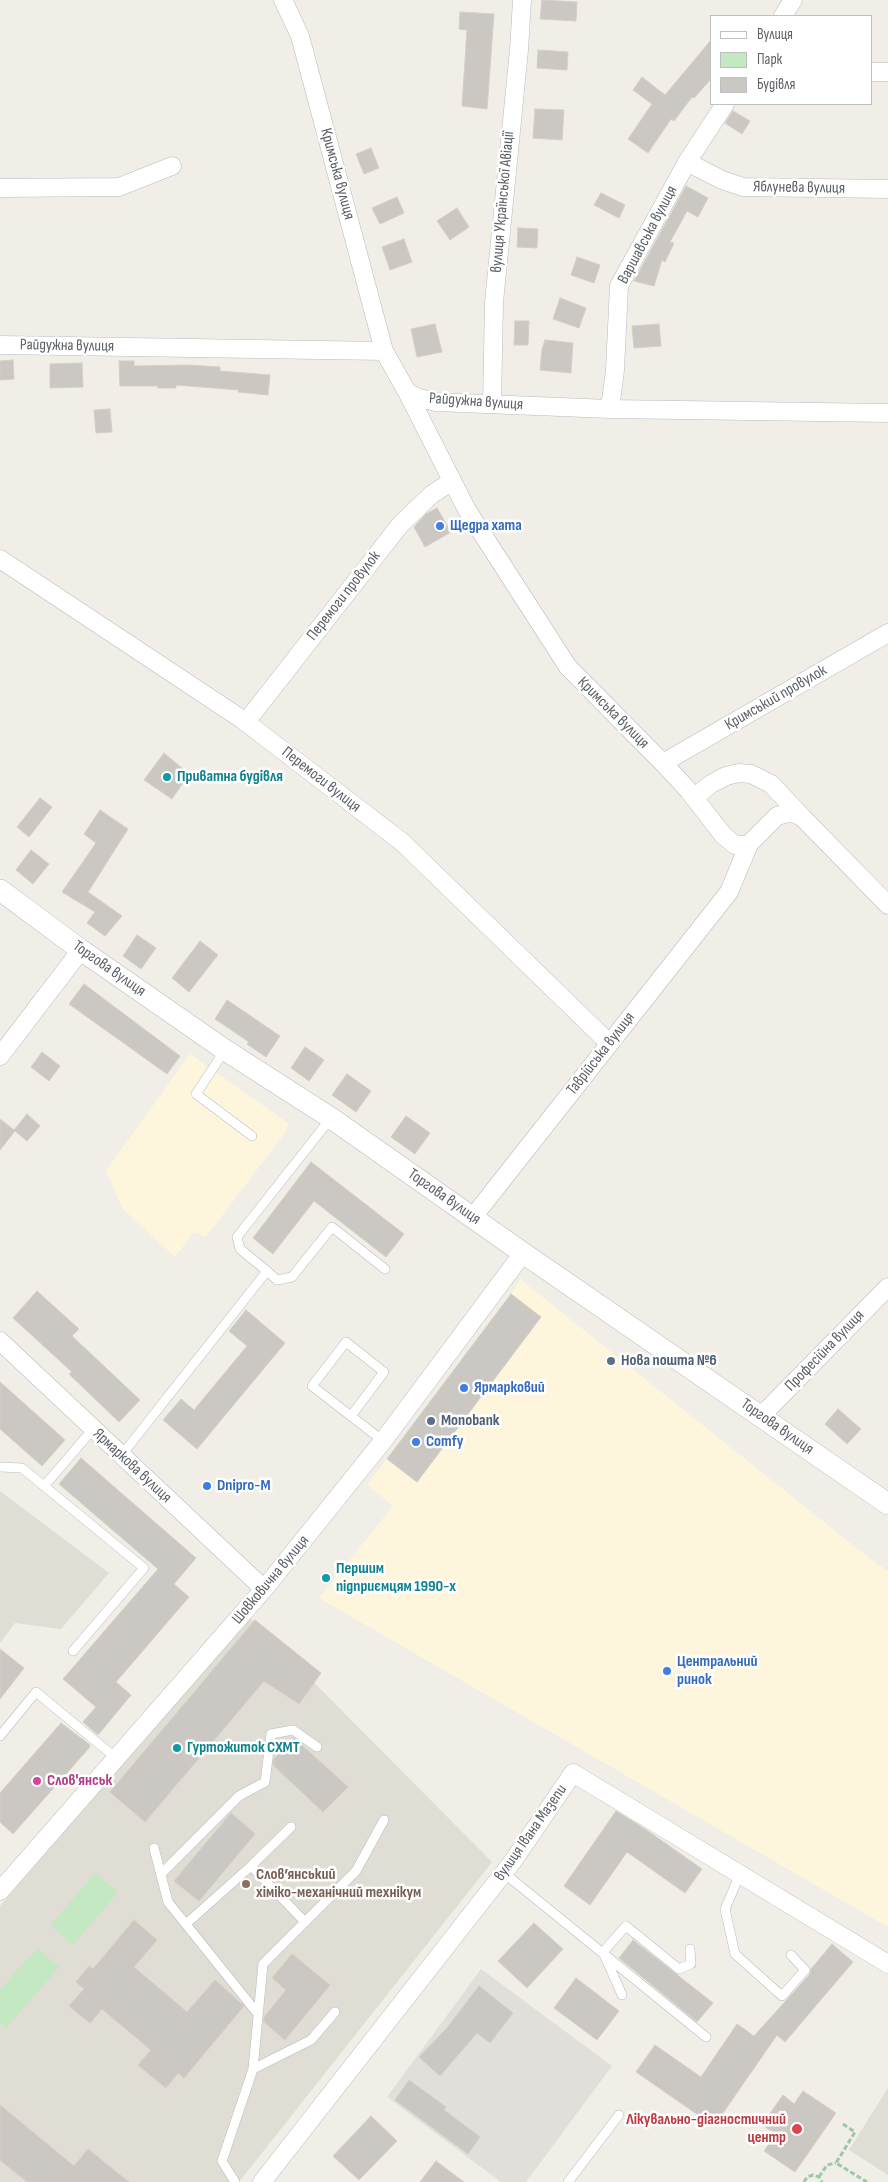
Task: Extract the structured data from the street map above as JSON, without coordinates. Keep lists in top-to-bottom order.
{
  "streets": {
    "street": [
      "Кримська вулиця",
      "Яблунева вулиця",
      "вулиця Української Авіації",
      "Варшавська вулиця",
      "Райдужна вулиця",
      "Перемоги провулок",
      "Кримський провулок",
      "Перемоги вулиця",
      "Торгова вулиця",
      "Таврійська вулиця",
      "Професійна вулиця",
      "Ярмаркова вулиця",
      "Шовковична вулиця",
      "вулиця Івана Мазепи"
    ]
  },
  "crossings": [
    ["Кримська вулиця", "Райдужна вулиця"],
    ["Кримська вулиця", "Перемоги провулок"],
    ["Кримська вулиця", "Кримський провулок"],
    ["Кримська вулиця", "Таврійська вулиця"],
    ["Яблунева вулиця", "Варшавська вулиця"],
    ["вулиця Української Авіації", "Райдужна вулиця"],
    ["Варшавська вулиця", "Райдужна вулиця"],
    ["Перемоги провулок", "Перемоги вулиця"],
    ["Перемоги вулиця", "Таврійська вулиця"],
    ["Торгова вулиця", "Таврійська вулиця"],
    ["Торгова вулиця", "Професійна вулиця"],
    ["Торгова вулиця", "Шовковична вулиця"],
    ["Ярмаркова вулиця", "Шовковична вулиця"]
  ],
  "places": [
    "Щедра хата",
    "Приватна будівля",
    "Нова пошта №6",
    "Ярмарковий",
    "Monobank",
    "Comfy",
    "Dnipro-M",
    "Першим підприємцям 1990-х",
    "Центральний ринок",
    "Гуртожиток СХМТ",
    "Слов'янськ",
    "Слов’янський хіміко-механічний технікум",
    "Лікувально-діагностичний центр"
  ],
  "legend": ["Вулиця", "Парк", "Будівля"]
}
